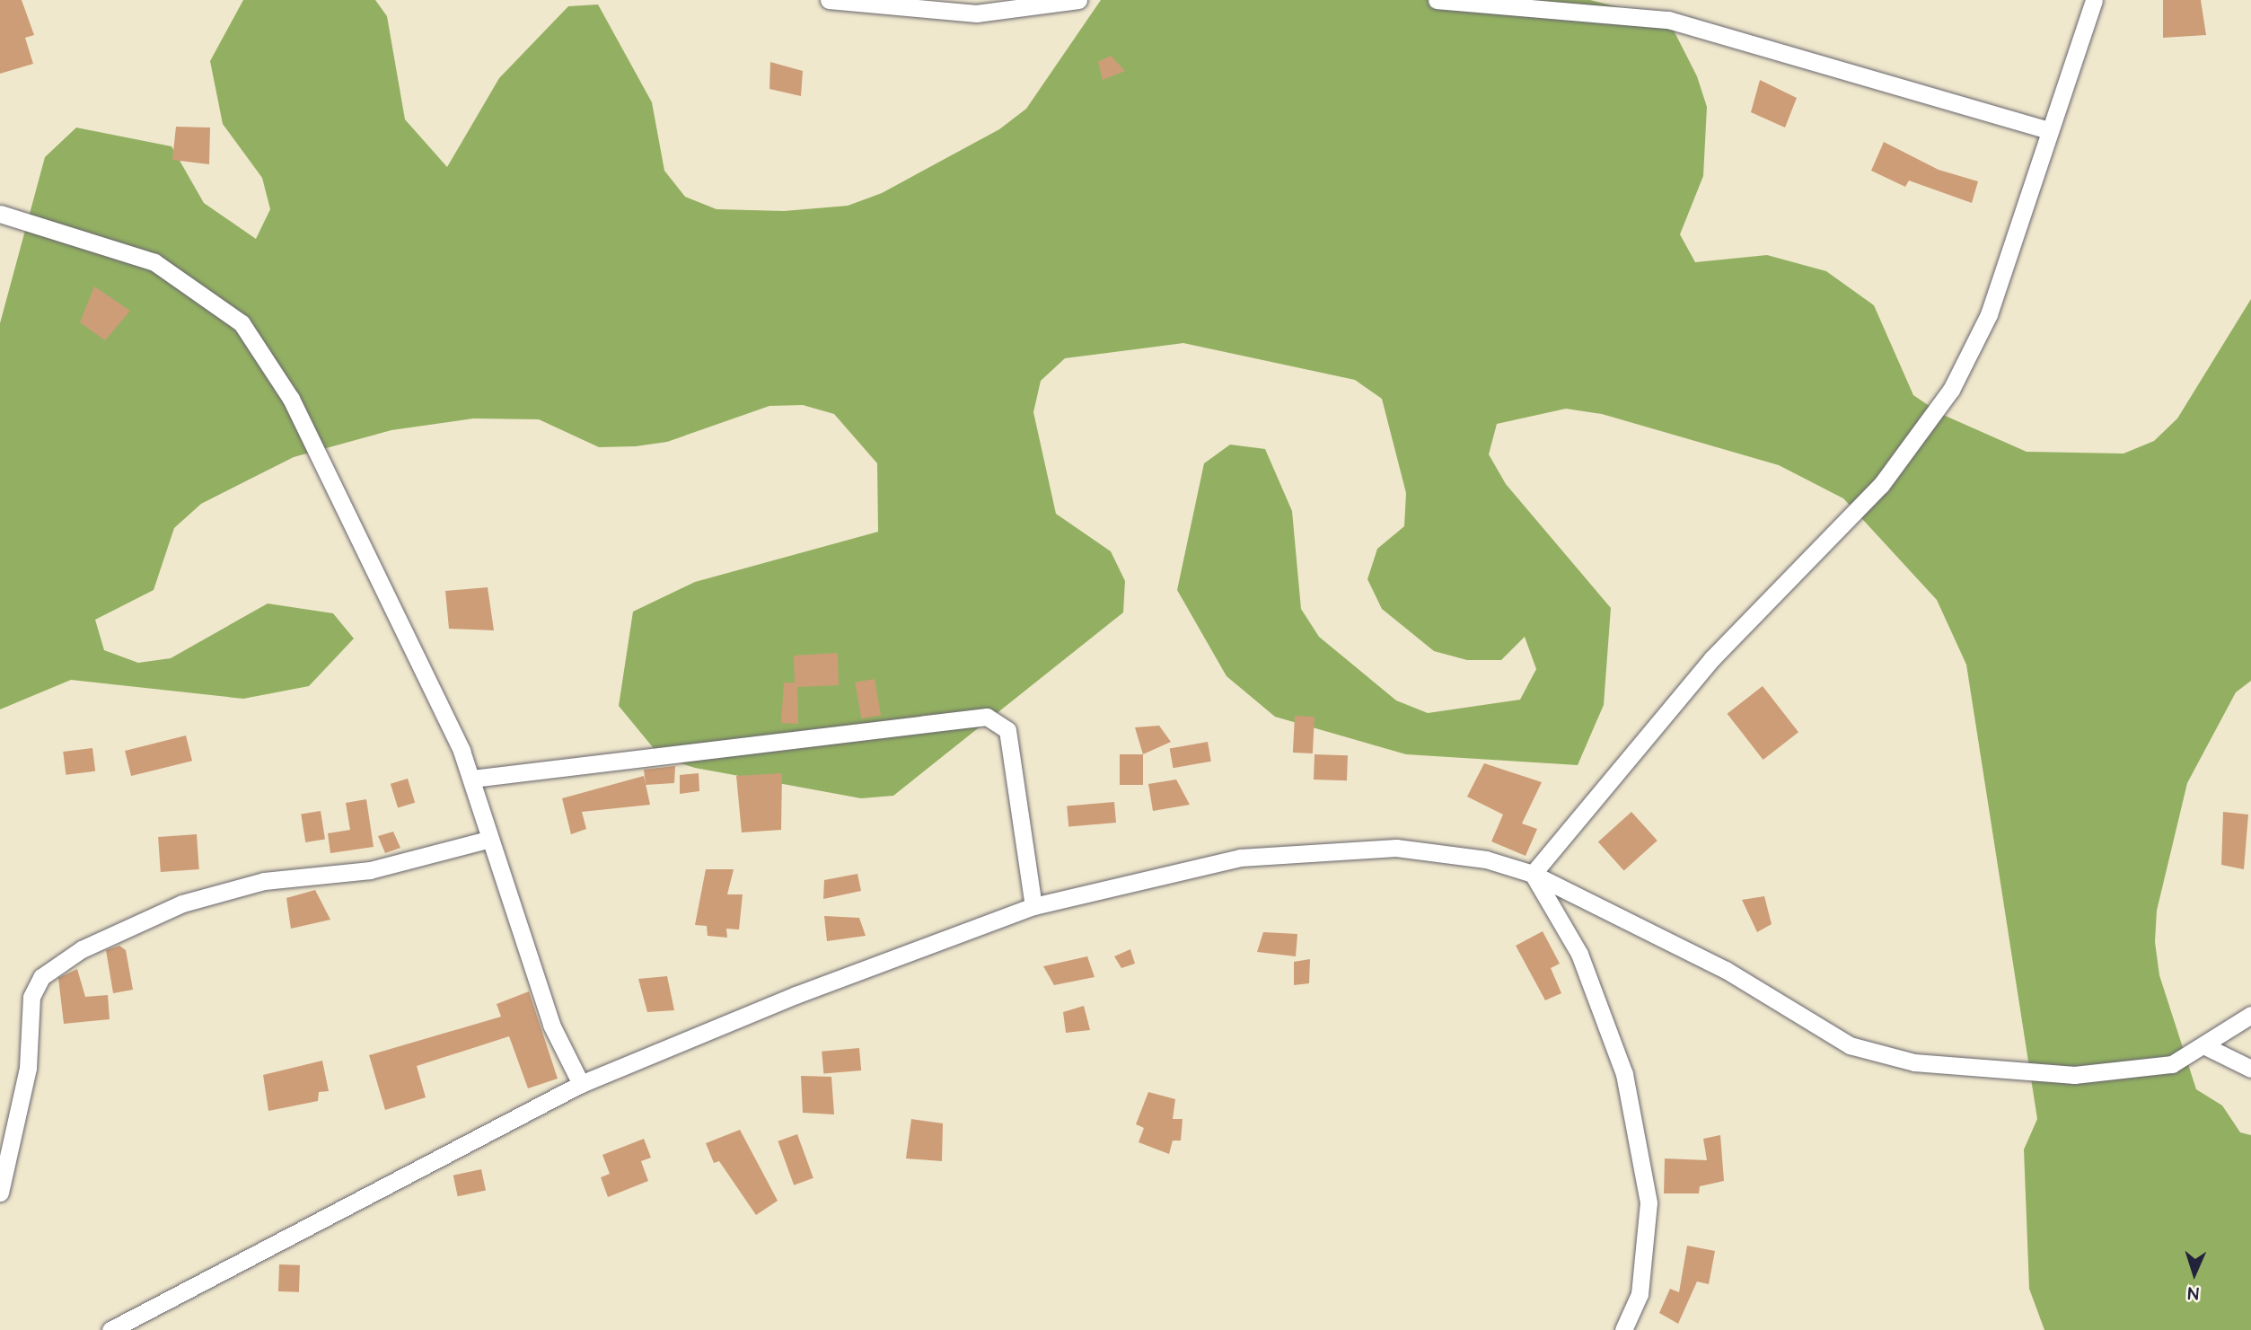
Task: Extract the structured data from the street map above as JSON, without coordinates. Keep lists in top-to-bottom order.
{
  "north": "bottom"
}
